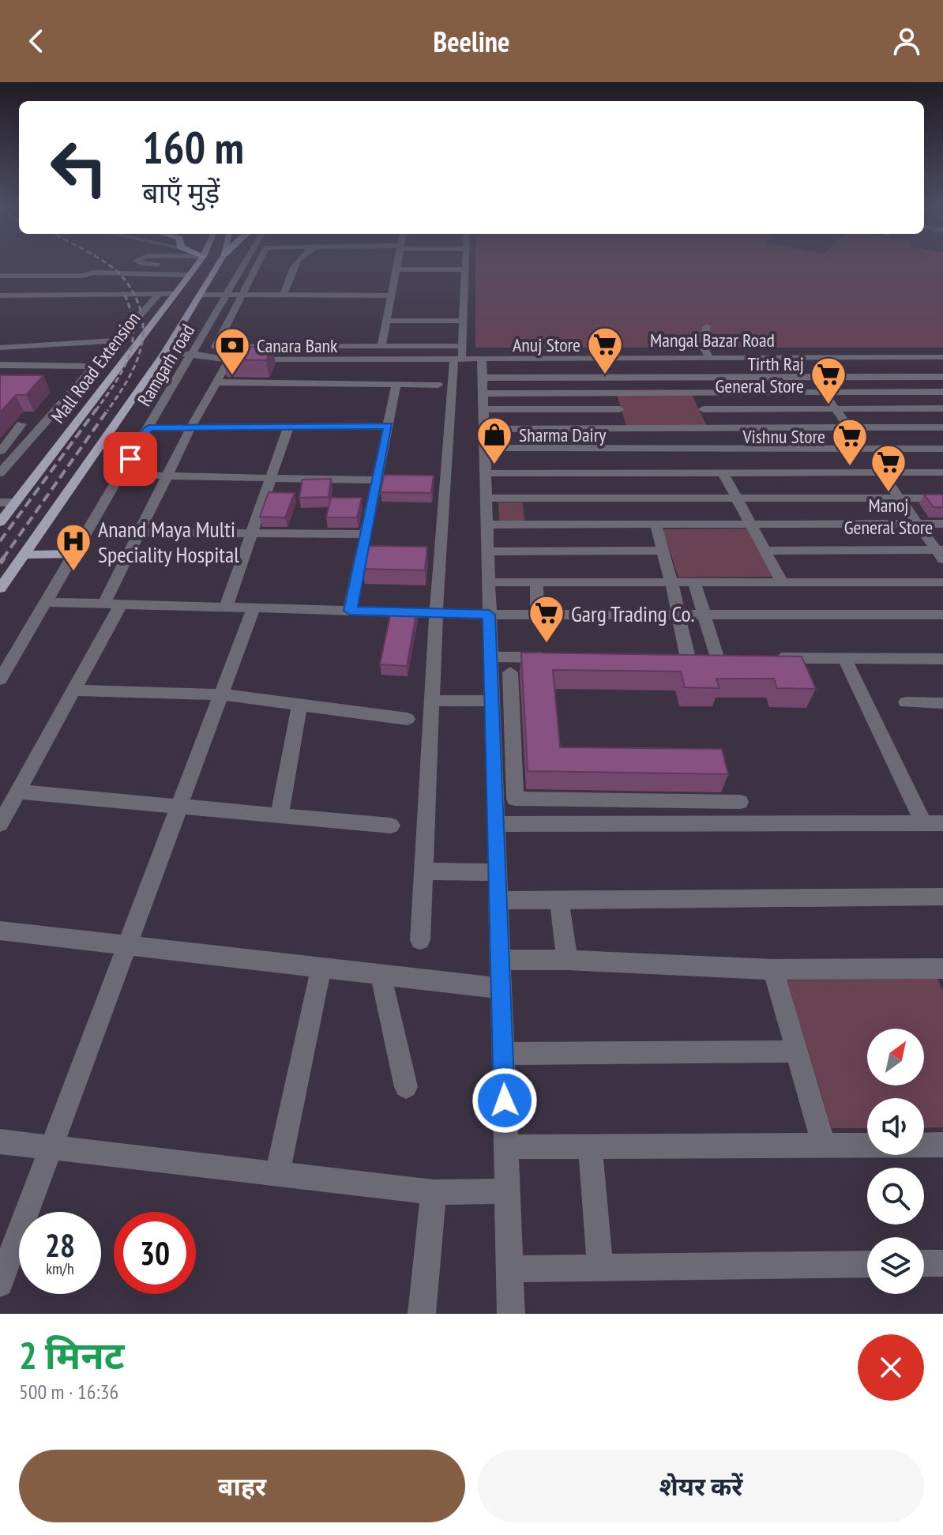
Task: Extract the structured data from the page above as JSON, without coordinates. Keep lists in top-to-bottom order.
{
  "streets": {
    "main road": ["Mall Road Extension"],
    "street": ["Mangal Bazar Road", "Ramgarh road"]
  },
  "places": {
    "supermarket": [
      "Anuj Store",
      "Tirth Raj General Store",
      "Vishnu Store",
      "Manoj General Store",
      "Garg Trading Co."
    ],
    "bank": ["Canara Bank"],
    "shop": ["Sharma Dairy"],
    "hospital": ["Anand Maya Multi Speciality Hospital"]
  },
  "north": "top right",
  "page": {
    "header": "Beeline",
    "turn": ["160 m", "बाएँ मुड़ें"],
    "speed": "28 km/h",
    "limit": "30",
    "heading": ["2 मिनट", "500 m · 16:36"],
    "buttons": ["बाहर", "शेयर करें"]
  }
}
